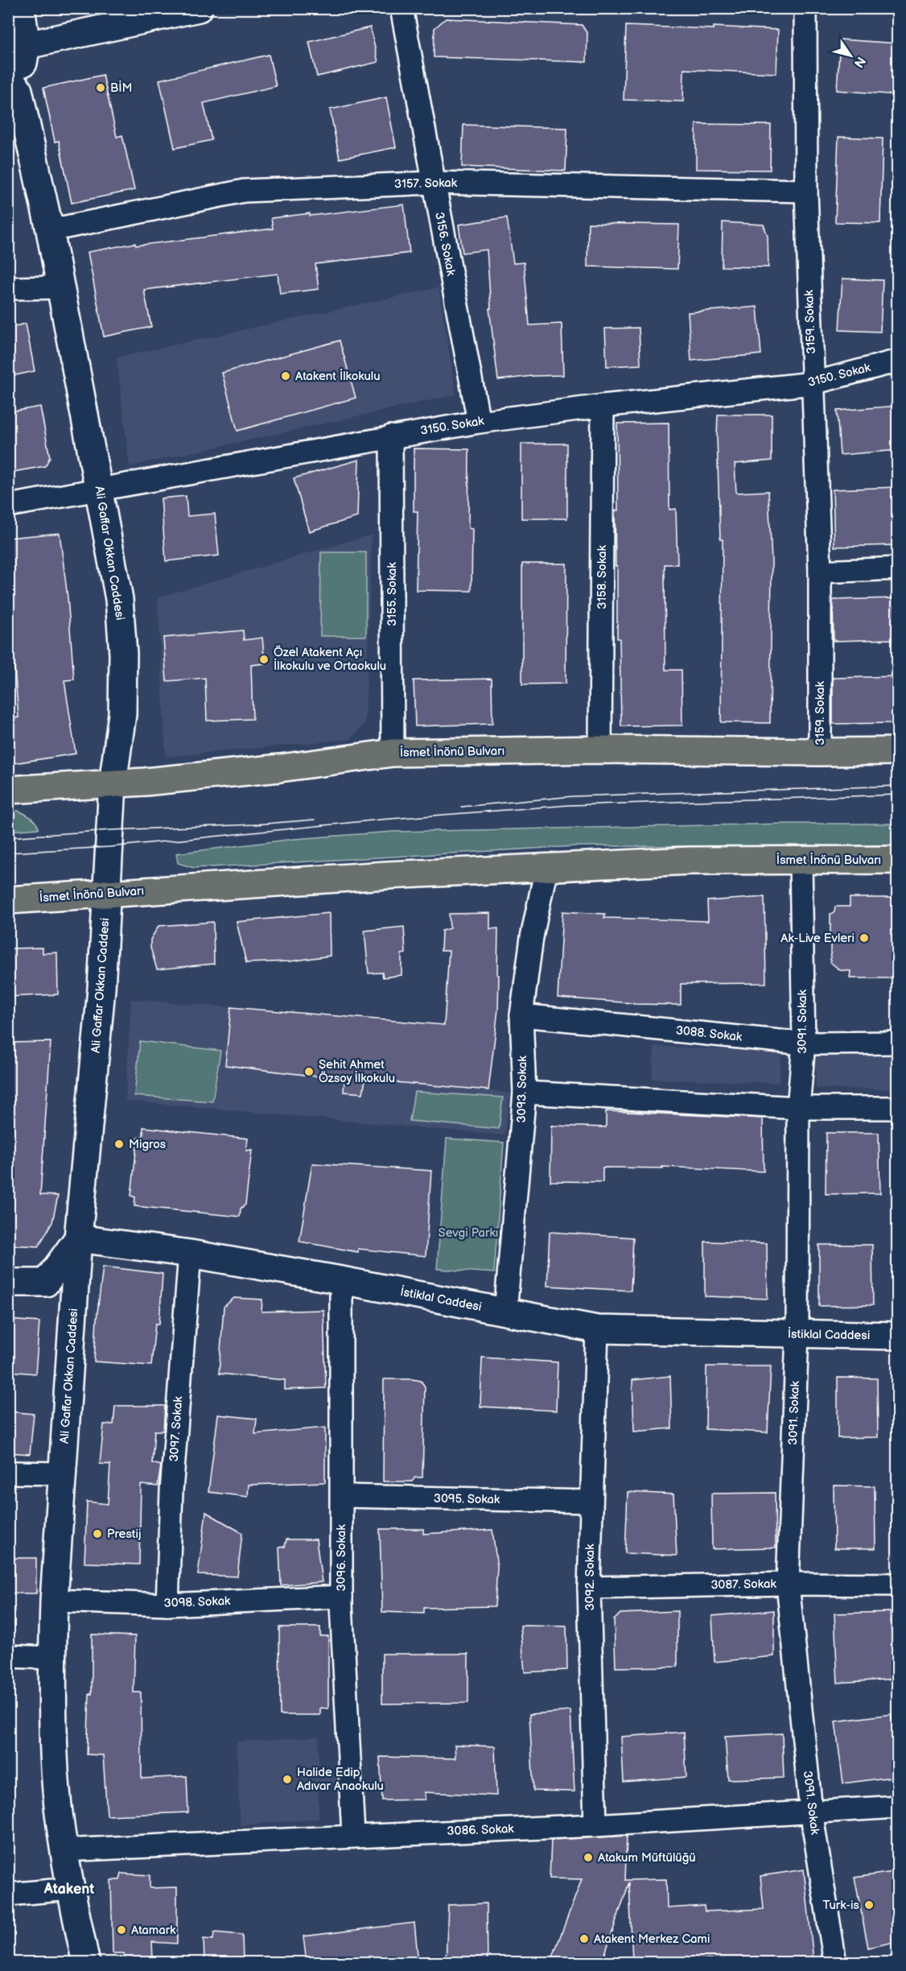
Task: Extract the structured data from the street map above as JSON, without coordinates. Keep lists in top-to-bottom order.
{
  "streets": {
    "main road": ["İsmet İnönü Bulvarı"],
    "street": [
      "3157. Sokak",
      "3156. Sokak",
      "3159. Sokak",
      "3150. Sokak",
      "Ali Gaffar Okkan Caddesi",
      "3158. Sokak",
      "3155. Sokak",
      "3091. Sokak",
      "3088. Sokak",
      "3093. Sokak",
      "İstiklal Caddesi",
      "3097. Sokak",
      "3095. Sokak",
      "3096. Sokak",
      "3092. Sokak",
      "3087. Sokak",
      "3098. Sokak",
      "3086. Sokak"
    ]
  },
  "crossings": [
    ["3157. Sokak", "3156. Sokak"],
    ["3157. Sokak", "3159. Sokak"],
    ["3157. Sokak", "Ali Gaffar Okkan Caddesi"],
    ["3156. Sokak", "3150. Sokak"],
    ["3159. Sokak", "3150. Sokak"],
    ["3159. Sokak", "İsmet İnönü Bulvarı"],
    ["3150. Sokak", "Ali Gaffar Okkan Caddesi"],
    ["3150. Sokak", "3158. Sokak"],
    ["3150. Sokak", "3155. Sokak"],
    ["Ali Gaffar Okkan Caddesi", "İsmet İnönü Bulvarı"],
    ["Ali Gaffar Okkan Caddesi", "İstiklal Caddesi"],
    ["Ali Gaffar Okkan Caddesi", "3098. Sokak"],
    ["Ali Gaffar Okkan Caddesi", "3086. Sokak"],
    ["3158. Sokak", "İsmet İnönü Bulvarı"],
    ["3155. Sokak", "İsmet İnönü Bulvarı"],
    ["İsmet İnönü Bulvarı", "3091. Sokak"],
    ["İsmet İnönü Bulvarı", "3093. Sokak"],
    ["3091. Sokak", "3088. Sokak"],
    ["3091. Sokak", "İstiklal Caddesi"],
    ["3091. Sokak", "3087. Sokak"],
    ["3091. Sokak", "3086. Sokak"],
    ["3088. Sokak", "3093. Sokak"],
    ["3093. Sokak", "İstiklal Caddesi"],
    ["İstiklal Caddesi", "3097. Sokak"],
    ["İstiklal Caddesi", "3096. Sokak"],
    ["İstiklal Caddesi", "3092. Sokak"],
    ["3097. Sokak", "3098. Sokak"],
    ["3095. Sokak", "3096. Sokak"],
    ["3095. Sokak", "3092. Sokak"],
    ["3096. Sokak", "3098. Sokak"],
    ["3096. Sokak", "3086. Sokak"],
    ["3092. Sokak", "3087. Sokak"],
    ["3092. Sokak", "3086. Sokak"]
  ],
  "districts": ["Atakent"],
  "parks": ["Sevgi Parkı"],
  "places": [
    "BİM",
    "Atakent İlkokulu",
    "Özel Atakent Açı İlkokulu ve Ortaokulu",
    "Ak-Live Evleri",
    "Şehit Ahmet Özsoy İlkokulu",
    "Migros",
    "Prestij",
    "Halide Edip Adıvar Anaokulu",
    "Atakum Müftülüğü",
    "Turk-is",
    "Atamark",
    "Atakent Merkez Cami"
  ],
  "north": "bottom right"
}
